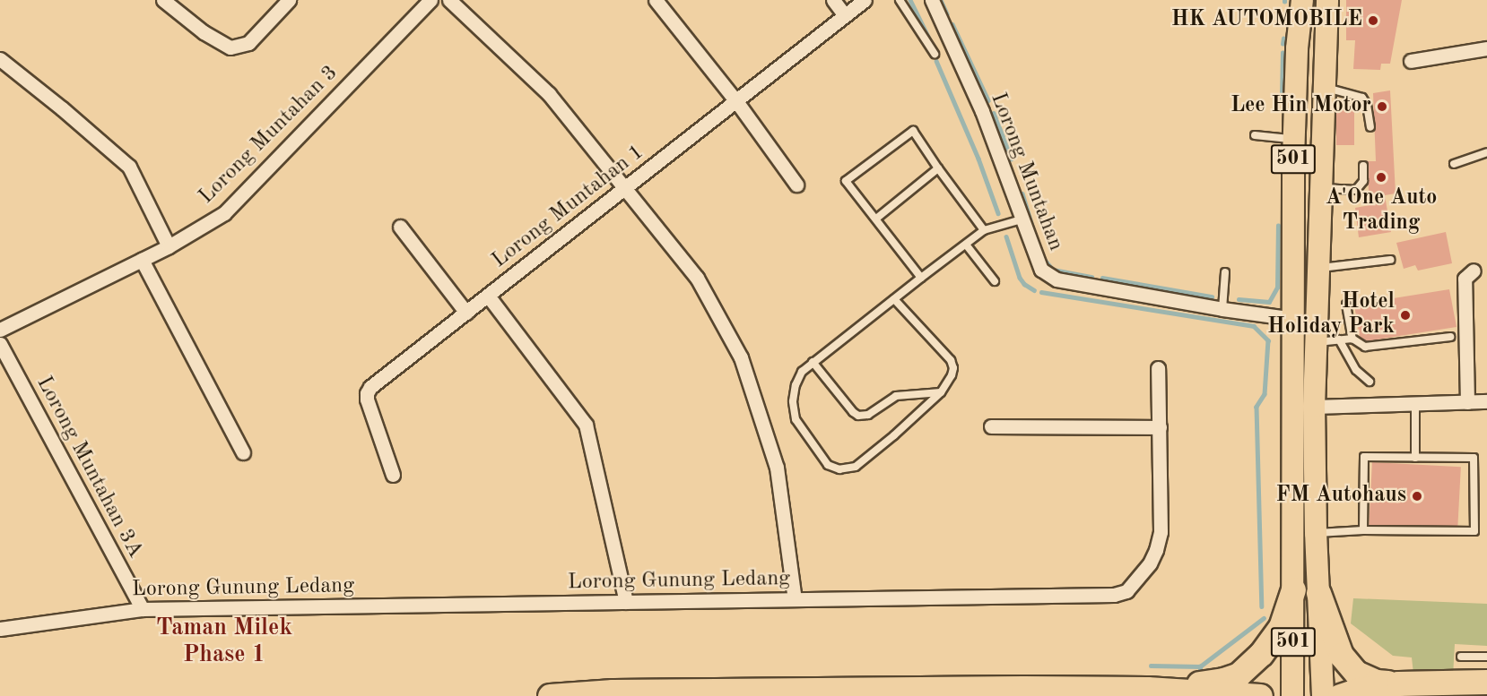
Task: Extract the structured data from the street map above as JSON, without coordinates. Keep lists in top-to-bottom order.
{
  "streets": {
    "main road": ["501"],
    "street": [
      "Lorong Muntahan 3",
      "Lorong Muntahan",
      "Lorong Muntahan 1",
      "Lorong Muntahan 3A",
      "Lorong Gunung Ledang"
    ]
  },
  "crossings": [
    ["501", "Lorong Muntahan"],
    ["Lorong Muntahan 3A", "Lorong Gunung Ledang"]
  ],
  "districts": ["Taman Milek Phase 1"],
  "places": [
    "HK AUTOMOBILE",
    "Lee Hin Motor",
    "A'One Auto Trading",
    "Hotel Holiday Park",
    "FM Autohaus"
  ]
}
